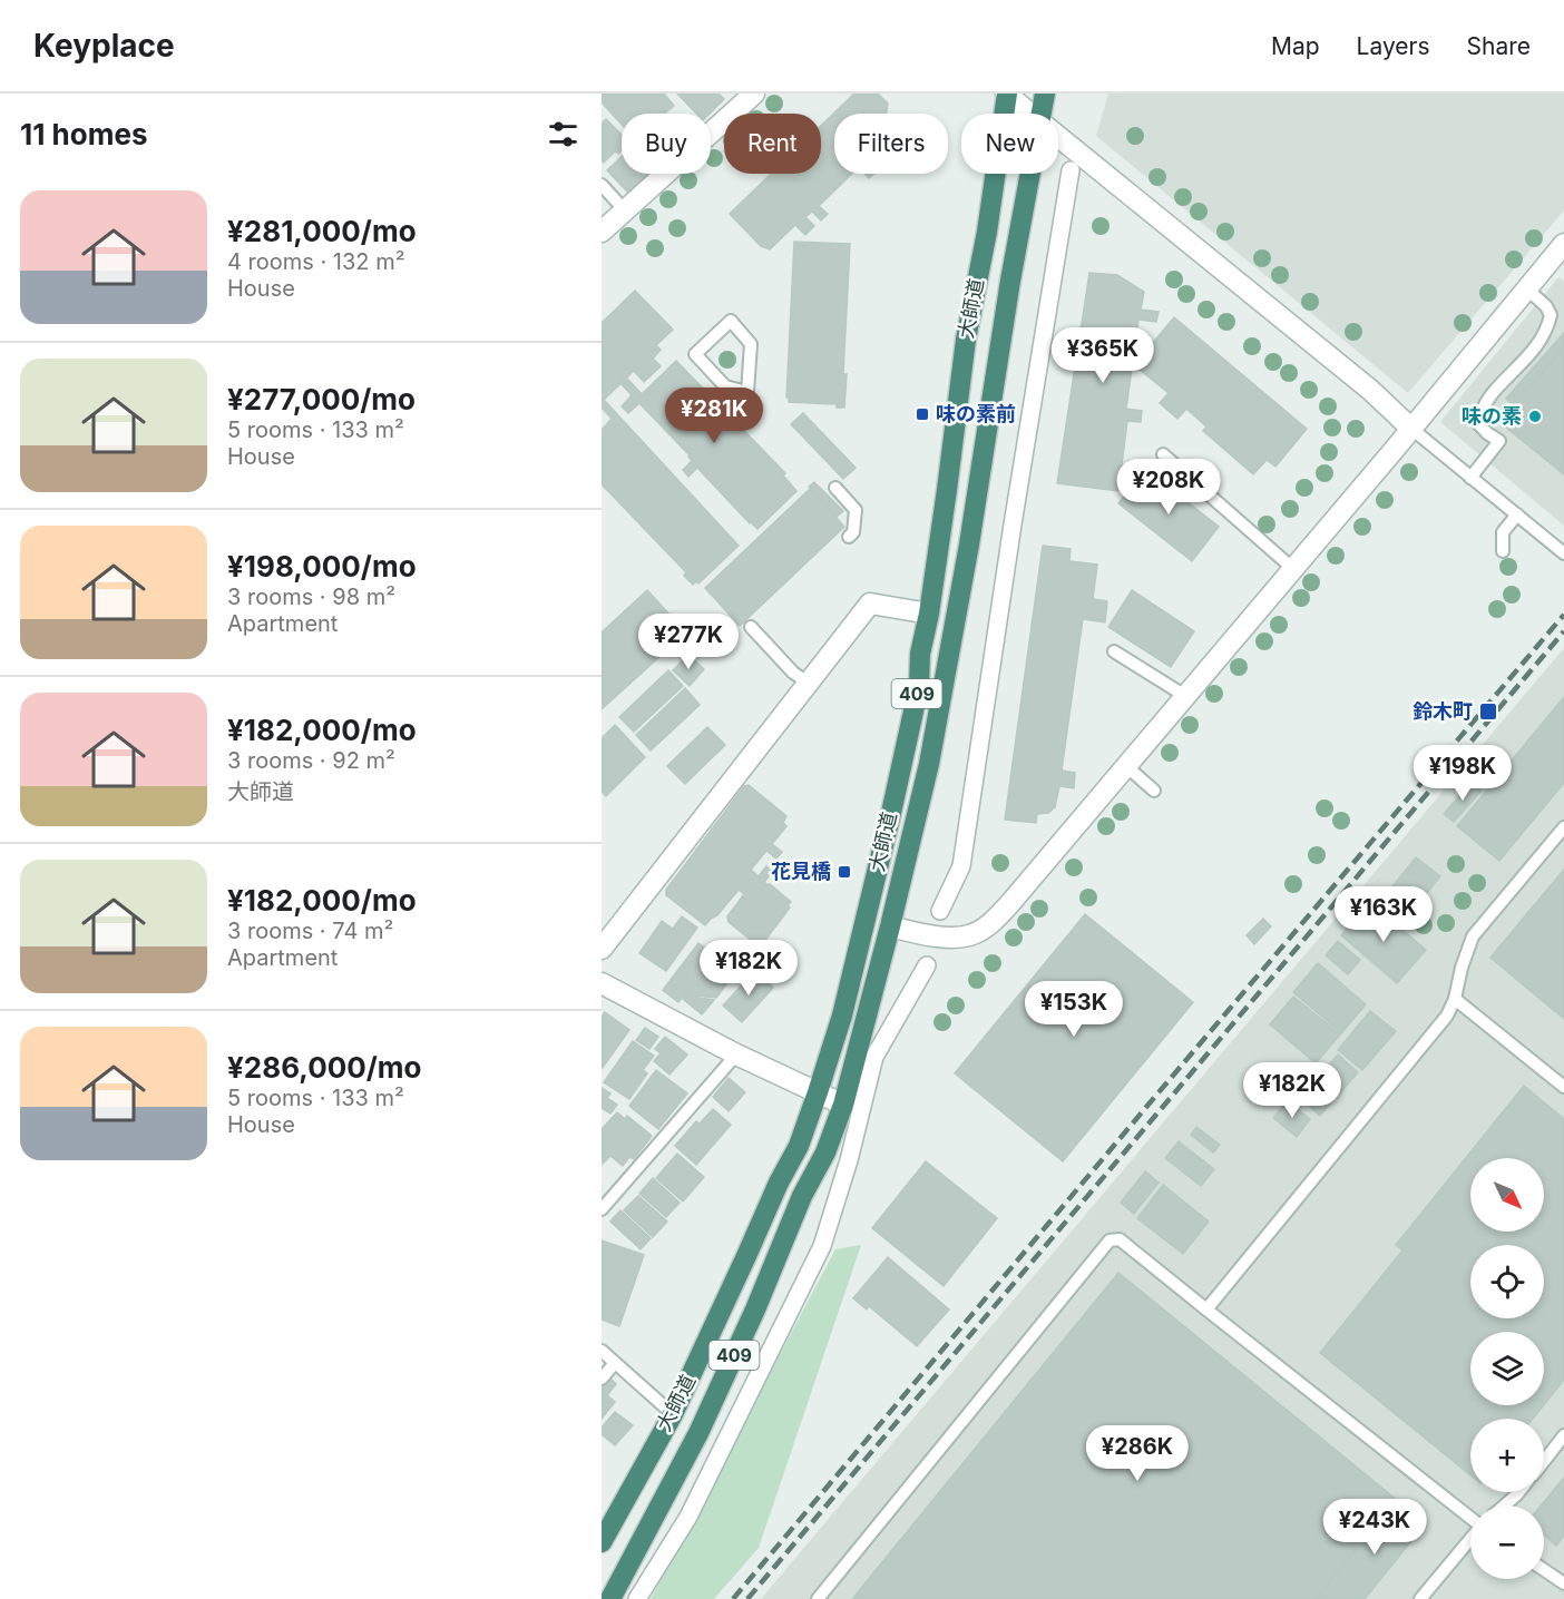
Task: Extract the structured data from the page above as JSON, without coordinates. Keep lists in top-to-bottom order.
{
  "streets": {
    "highway": ["大師道", "409"]
  },
  "places": {
    "transit": ["味の素前", "鈴木町", "花見橋"],
    "other": ["味の素"]
  },
  "north": "bottom right",
  "page": {
    "header": "Keyplace",
    "nav": ["Map", "Layers", "Share"],
    "heading": "11 homes",
    "chip": [
      "Buy",
      "Rent",
      "Filters",
      "New"
    ],
    "list": [
      {
        "name": "¥281,000/mo",
        "note": "4 rooms · 132 m² · House"
      },
      {
        "name": "¥277,000/mo",
        "note": "5 rooms · 133 m² · House"
      },
      {
        "name": "¥198,000/mo",
        "note": "3 rooms · 98 m² · Apartment"
      },
      {
        "name": "¥182,000/mo",
        "note": "3 rooms · 92 m² · 大師道"
      },
      {
        "name": "¥182,000/mo",
        "note": "3 rooms · 74 m² · Apartment"
      },
      {
        "name": "¥286,000/mo",
        "note": "5 rooms · 133 m² · House"
      }
    ],
    "price": [
      "¥365K",
      "¥281K",
      "¥208K",
      "¥277K",
      "¥198K",
      "¥163K",
      "¥182K",
      "¥153K",
      "¥182K",
      "¥286K",
      "¥243K"
    ],
    "map_buttons": ["+", "−"]
  }
}
